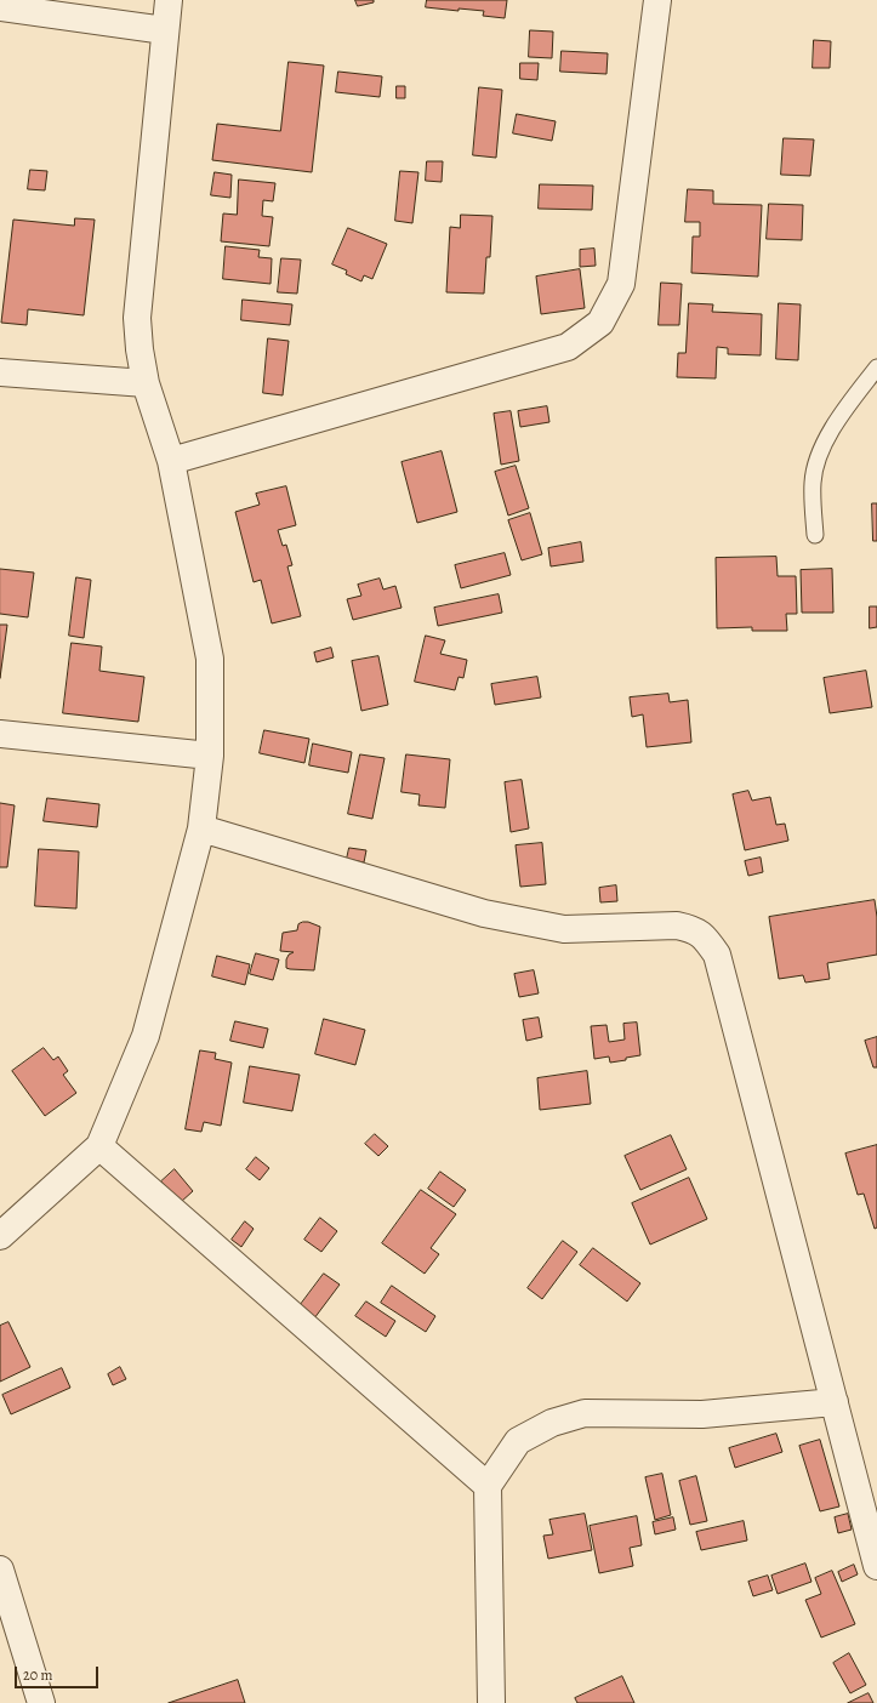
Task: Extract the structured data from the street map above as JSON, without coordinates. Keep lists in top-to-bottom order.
{
  "scale_bar": "20 m"
}
